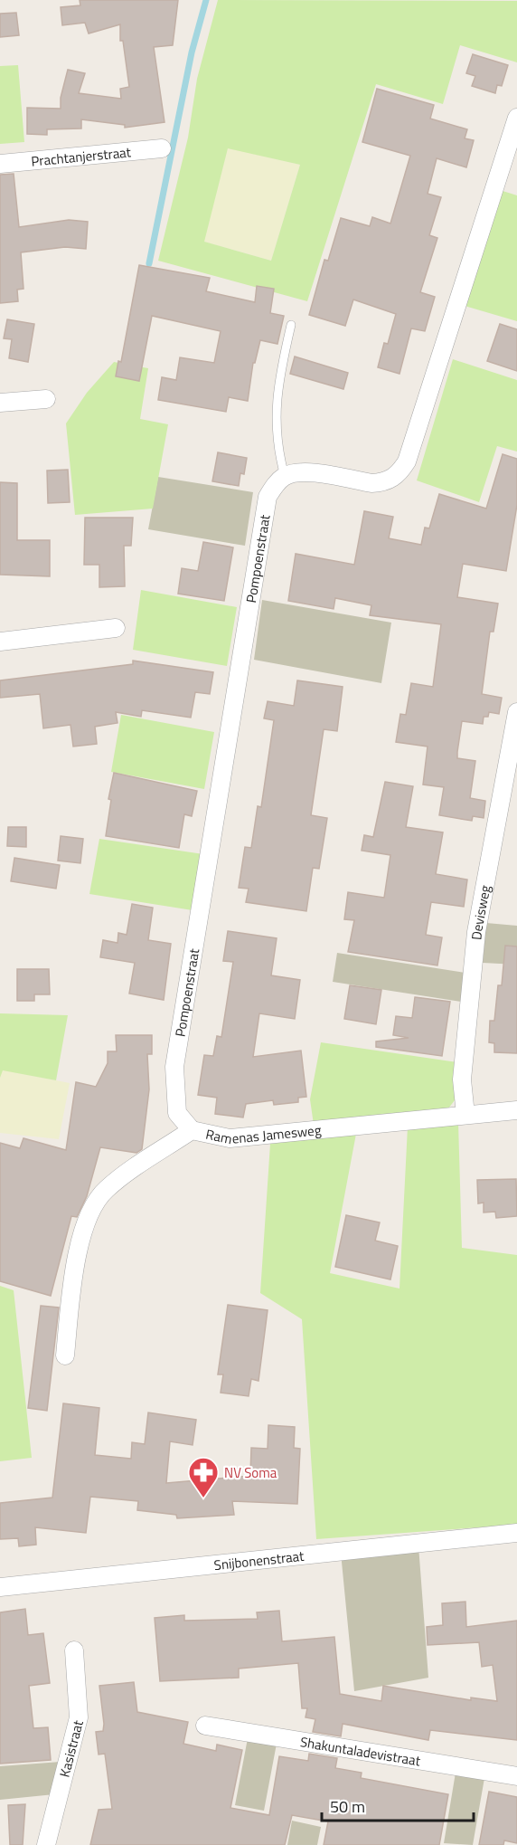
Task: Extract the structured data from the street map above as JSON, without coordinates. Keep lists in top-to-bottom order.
{
  "streets": {
    "street": [
      "Prachtanjerstraat",
      "Pompoenstraat",
      "Devisweg",
      "Ramenas Jamesweg",
      "Snijbonenstraat",
      "Kasistraat",
      "Shakuntaladevistraat"
    ]
  },
  "crossings": [
    ["Pompoenstraat", "Ramenas Jamesweg"],
    ["Devisweg", "Ramenas Jamesweg"]
  ],
  "places": {
    "pharmacy": ["NV Soma"]
  },
  "scale_bar": "50 m"
}
